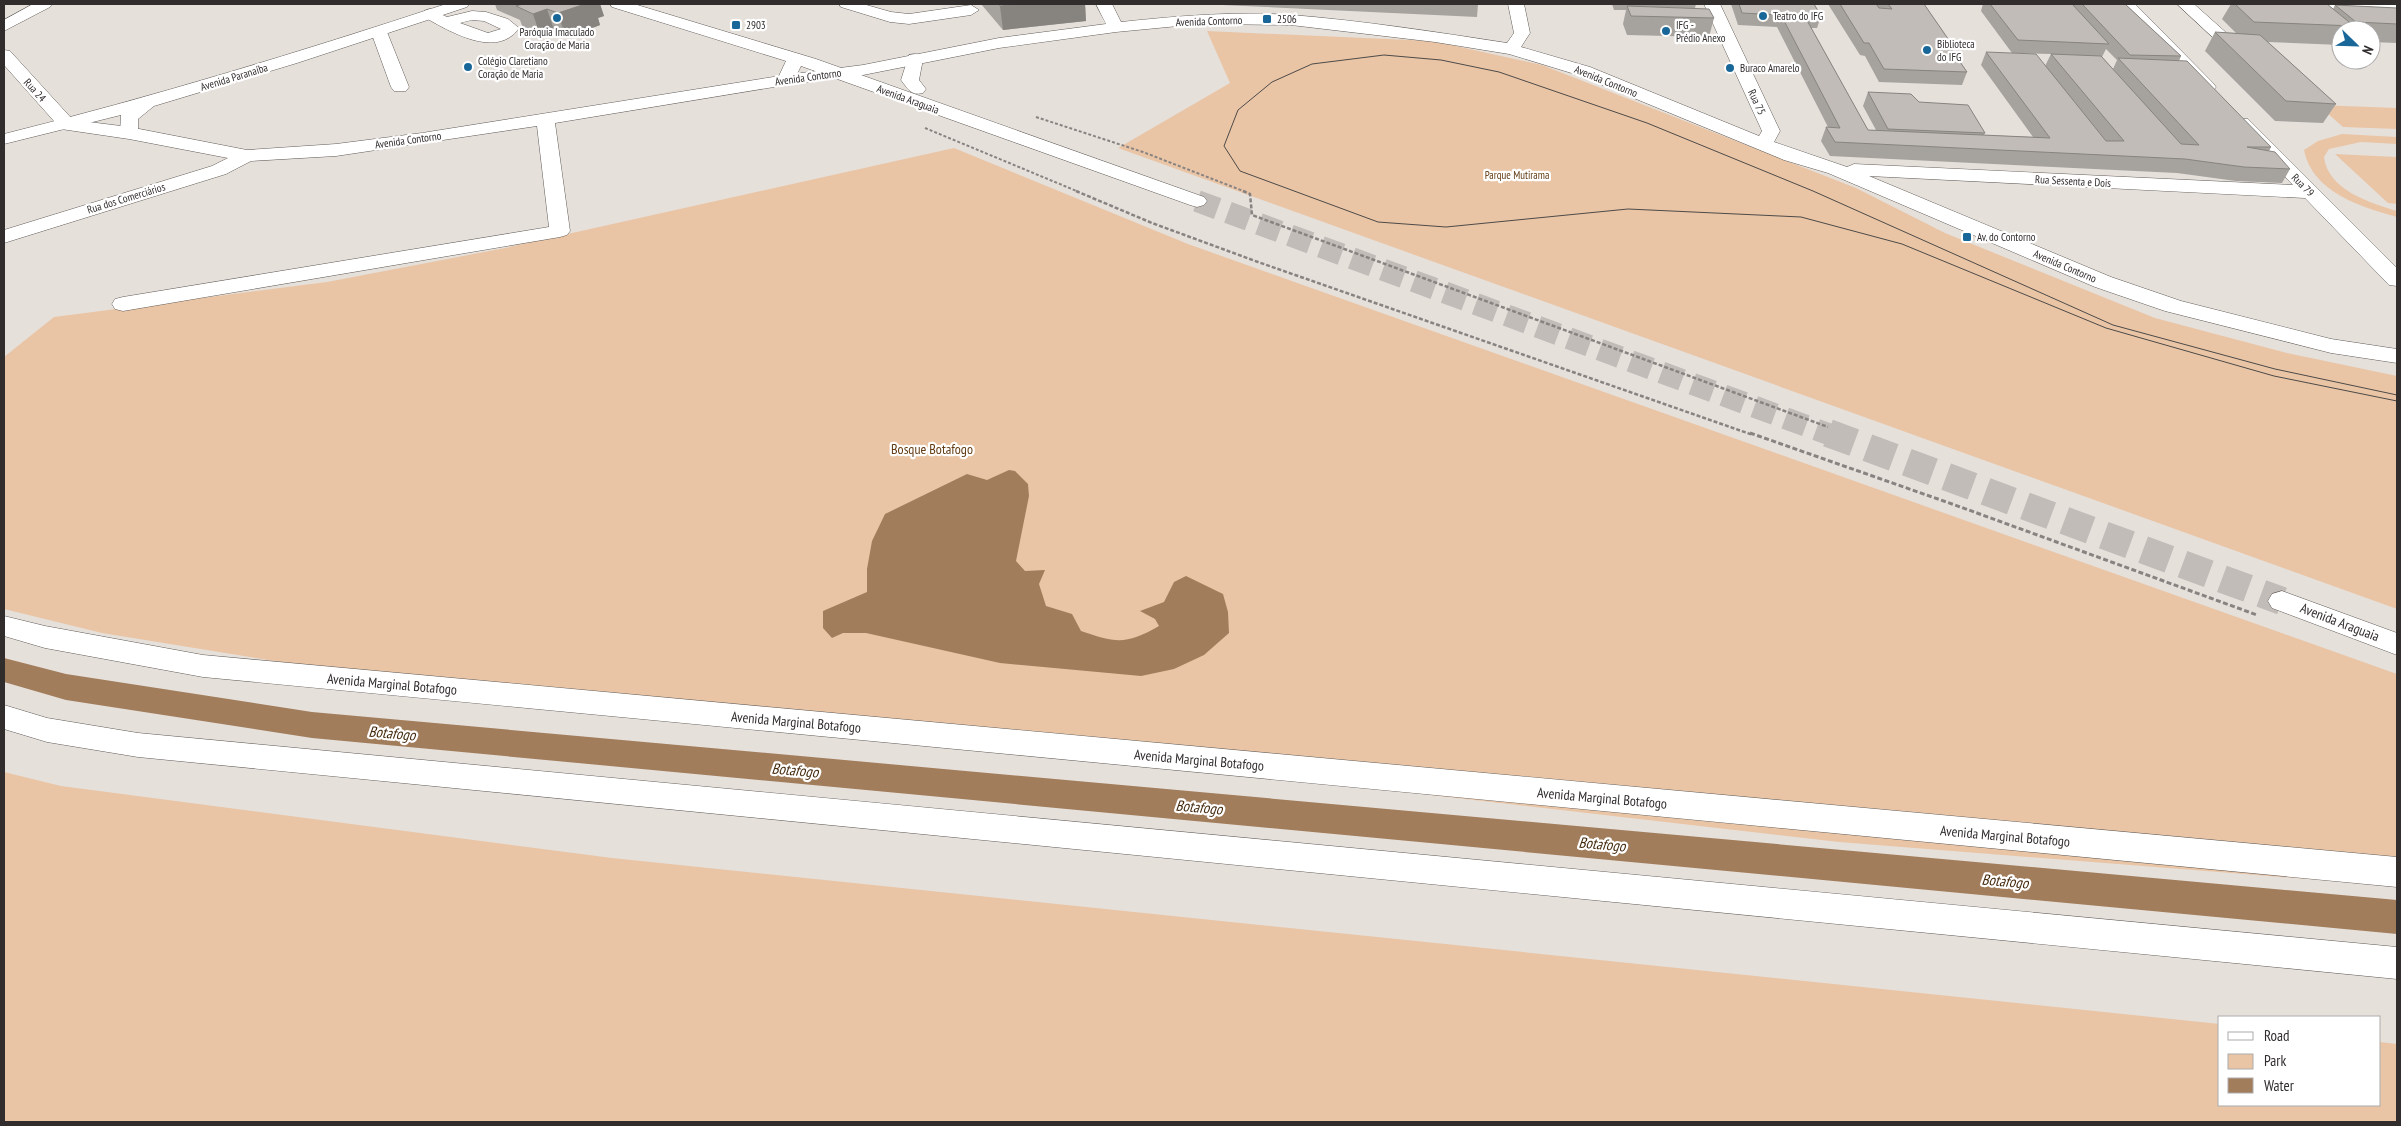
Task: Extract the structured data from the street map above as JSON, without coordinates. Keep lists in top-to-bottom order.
{
  "streets": {
    "street": [
      "Avenida Contorno",
      "Avenida Paranaíba",
      "Rua 24",
      "Avenida Araguaia",
      "Rua 75",
      "Rua Sessenta e Dois",
      "Rua 79",
      "Rua dos Comerciários",
      "Avenida Marginal Botafogo"
    ]
  },
  "crossings": [
    ["Avenida Contorno", "Avenida Paranaíba"],
    ["Avenida Contorno", "Rua 24"],
    ["Avenida Contorno", "Avenida Araguaia"],
    ["Avenida Contorno", "Rua 75"],
    ["Avenida Contorno", "Rua Sessenta e Dois"],
    ["Avenida Contorno", "Rua dos Comerciários"],
    ["Avenida Paranaíba", "Rua 24"],
    ["Rua Sessenta e Dois", "Rua 79"]
  ],
  "water": ["Botafogo"],
  "parks": ["Parque Mutirama", "Bosque Botafogo"],
  "places": {
    "other": [
      "Teatro do IFG",
      "Paróquia Imaculado Coração de Maria",
      "IFG - Prédio Anexo",
      "Biblioteca do IFG",
      "Colégio Claretiano Coração de Maria",
      "Buraco Amarelo"
    ],
    "transit": ["2506", "2903", "Av. do Contorno"]
  },
  "legend": ["Road", "Park", "Water"],
  "north": "bottom right"
}
